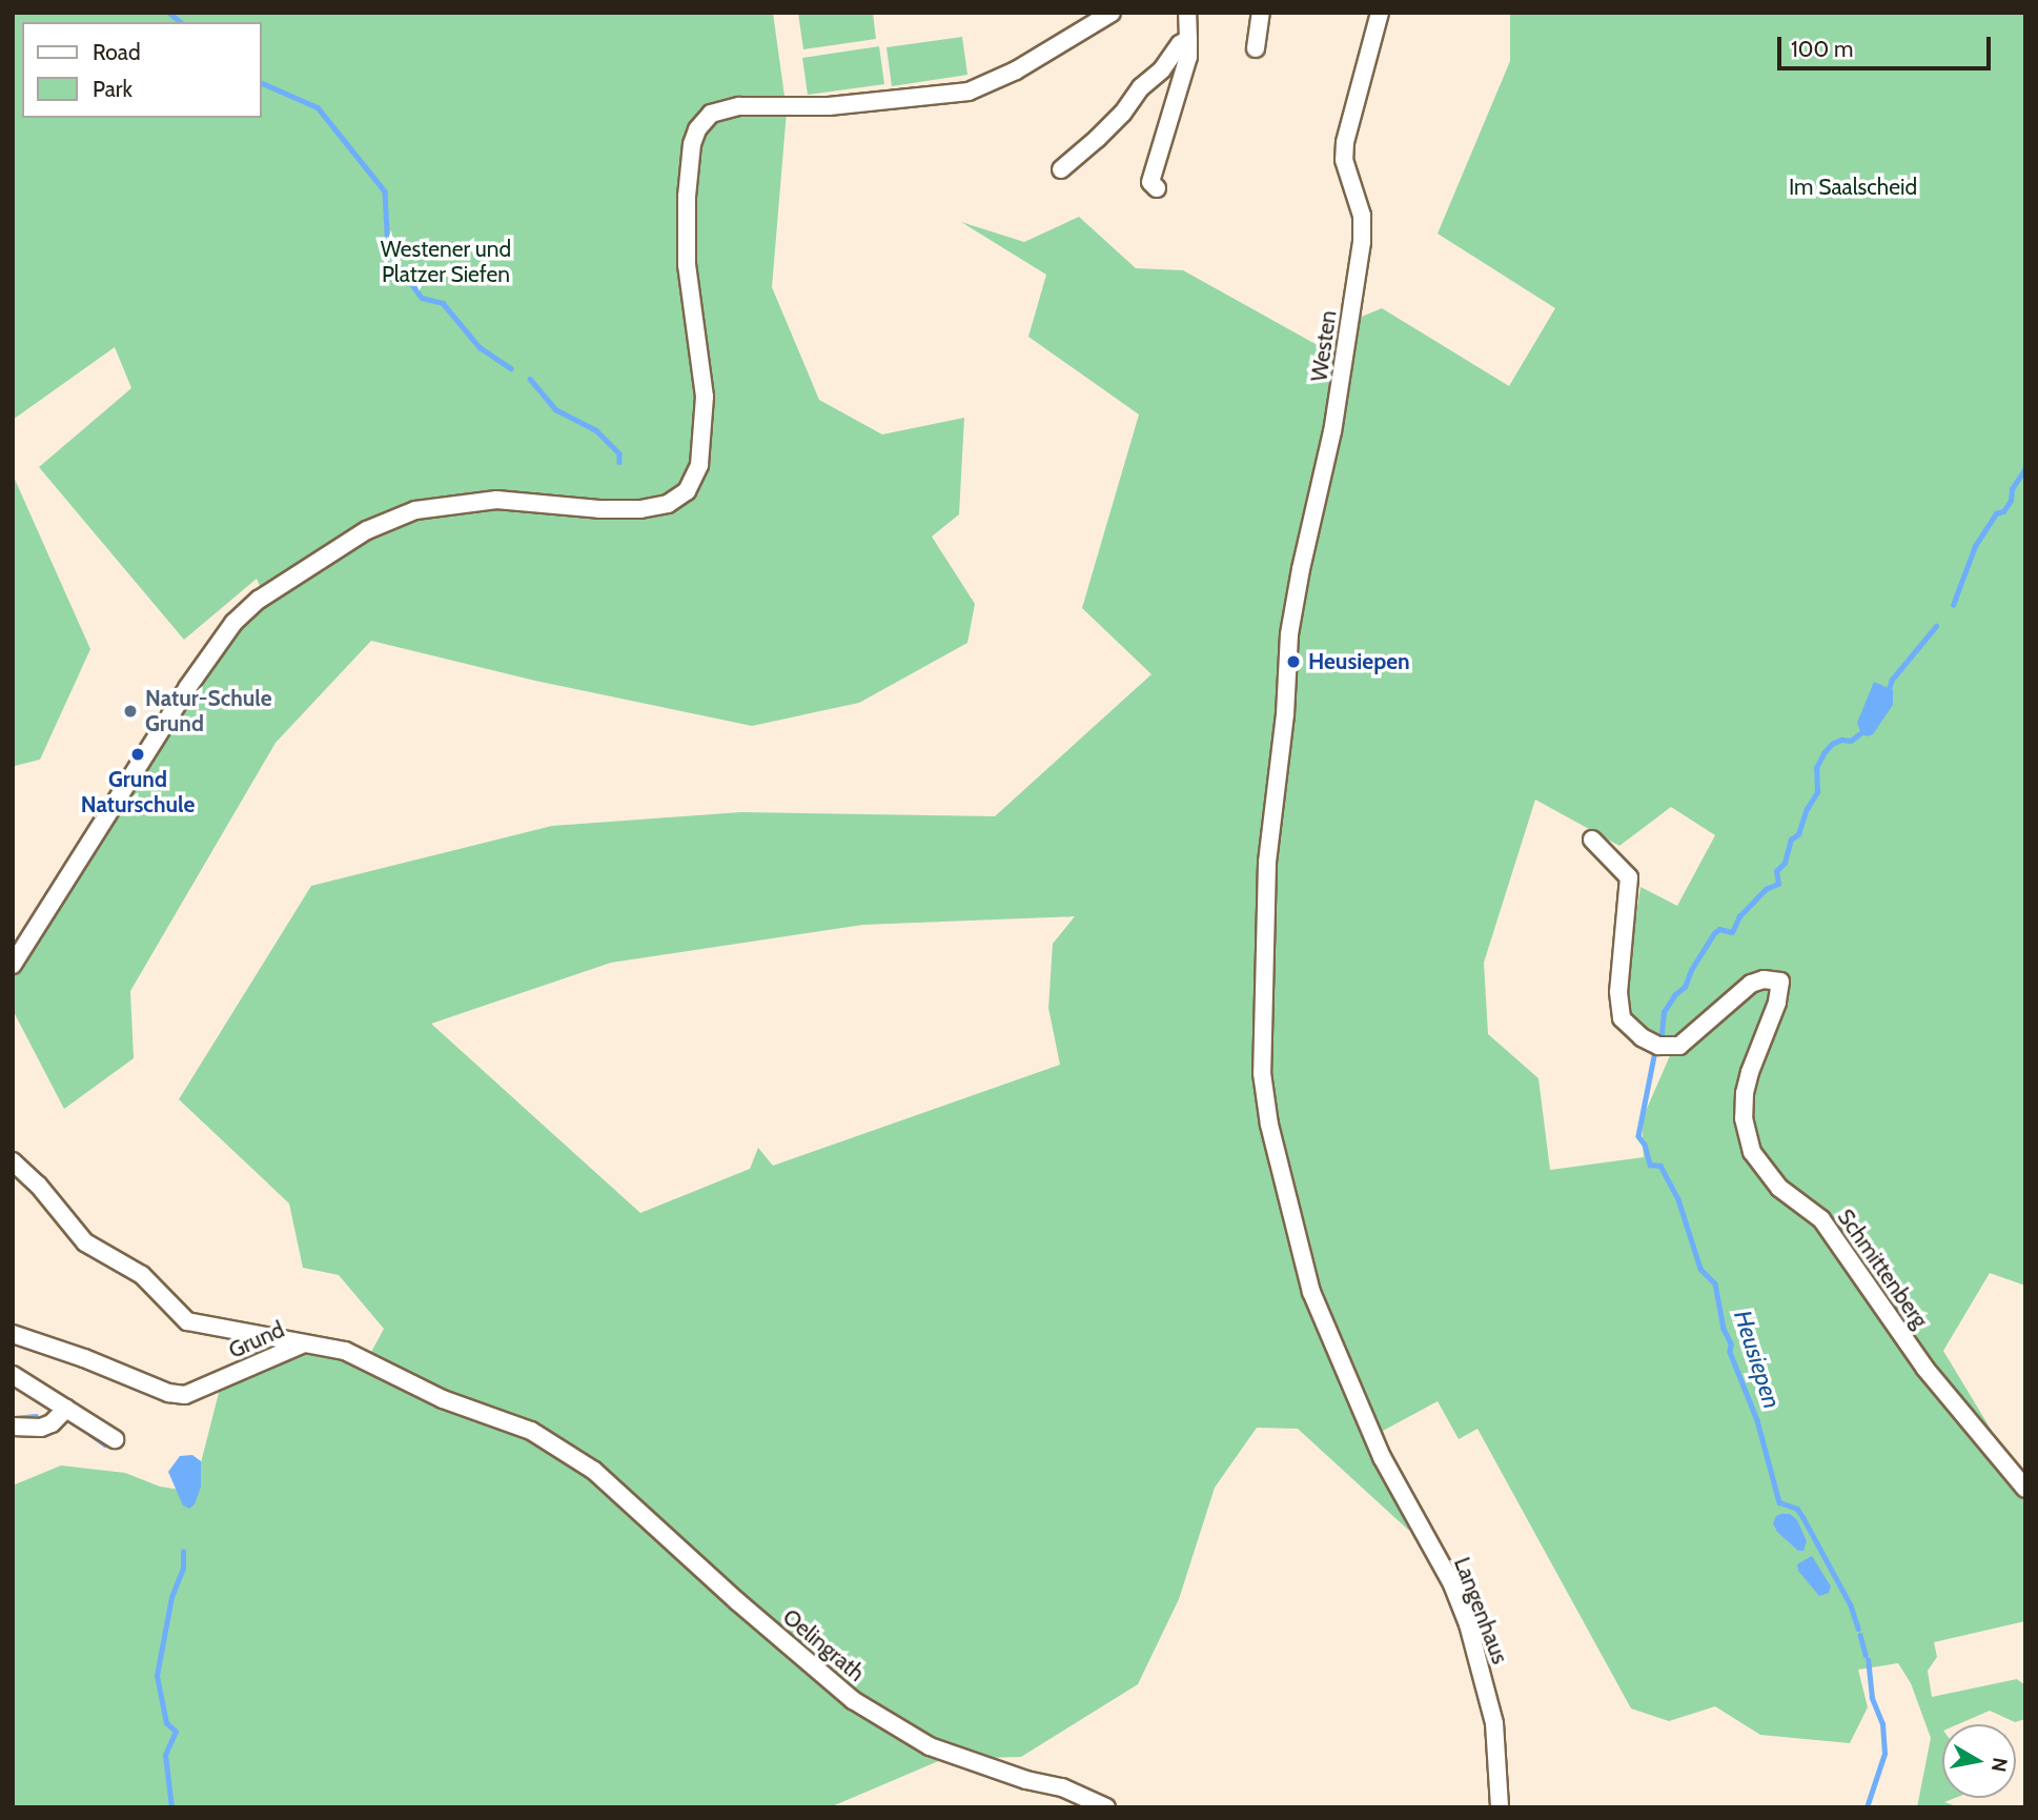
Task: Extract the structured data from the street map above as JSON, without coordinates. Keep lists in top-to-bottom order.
{
  "streets": {
    "street": [
      "Westen",
      "Schmittenberg",
      "Grund",
      "Langenhaus",
      "Oelingrath"
    ]
  },
  "crossings": [
    ["Westen", "Langenhaus"],
    ["Grund", "Oelingrath"]
  ],
  "water": ["Heusiepen"],
  "parks": ["Im Saalscheid", "Westener und Platzer Siefen"],
  "places": ["Heusiepen", "Natur-Schule Grund", "Grund Naturschule"],
  "legend": ["Road", "Park"],
  "scale_bar": "100 m",
  "north": "right"
}
